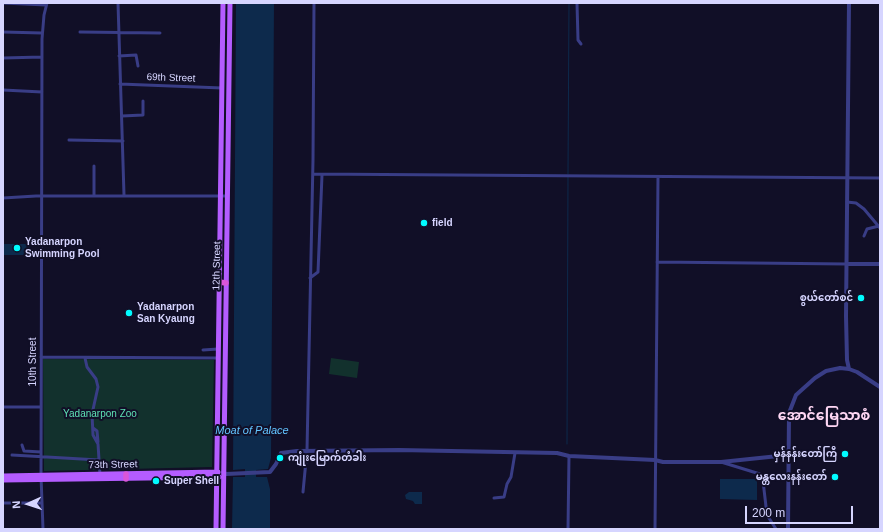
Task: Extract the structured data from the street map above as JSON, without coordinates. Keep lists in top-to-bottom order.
{
  "streets": {
    "main road": ["12th Street", "73th Street"],
    "street": ["69th Street", "10th Street"]
  },
  "crossings": [
    ["69th Street", "12th Street"],
    ["12th Street", "73th Street"],
    ["10th Street", "73th Street"]
  ],
  "districts": ["အောင်မြေသာစံ"],
  "water": ["Moat of Palace"],
  "parks": ["Yadanarpon Zoo"],
  "places": [
    "field",
    "Yadanarpon Swimming Pool",
    "စွယ်တော်စင်",
    "Yadanarpon San Kyaung",
    "မှန်နန်းတော်ကြီ",
    "ကျုံးမြောက်တံခါး",
    "မန္တလေးနန်းတော်",
    "Super Shell"
  ],
  "scale_bar": "200 m",
  "north": "left"
}
